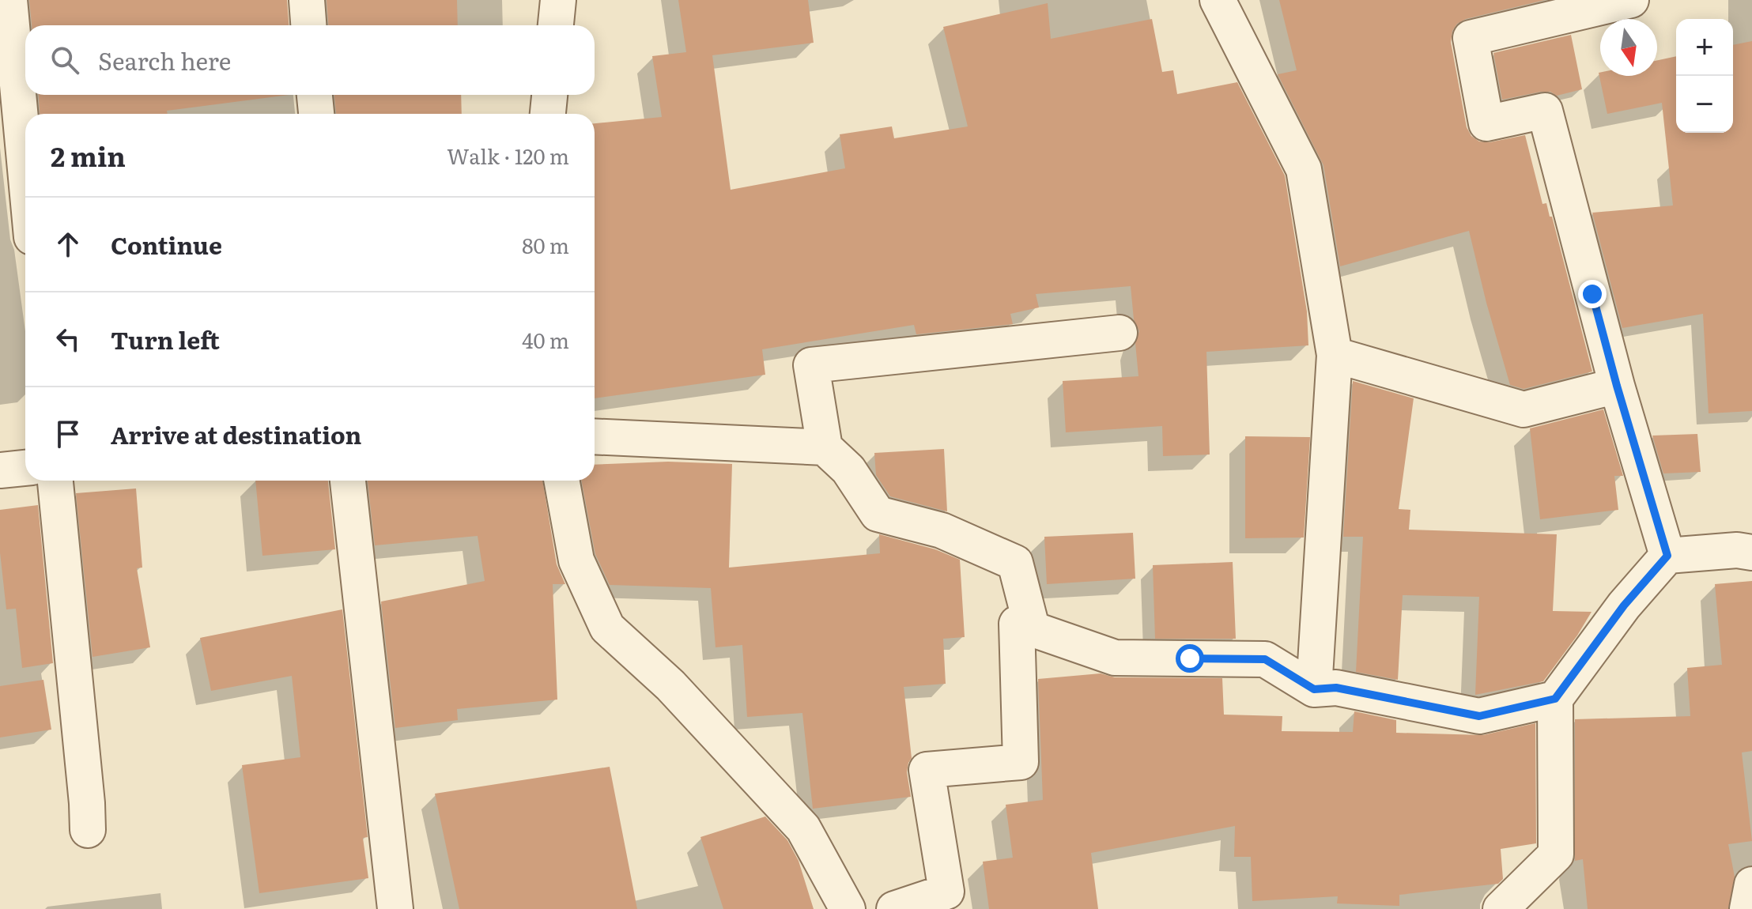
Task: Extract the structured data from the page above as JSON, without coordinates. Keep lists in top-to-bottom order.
{
  "north": "bottom",
  "page": {
    "map_buttons": ["+", "−"],
    "search": "Search here",
    "heading": ["2 min", "Walk · 120 m"],
    "list": [
      ["Continue", "80 m"],
      ["Turn left", "40 m"],
      "Arrive at destination"
    ]
  }
}
